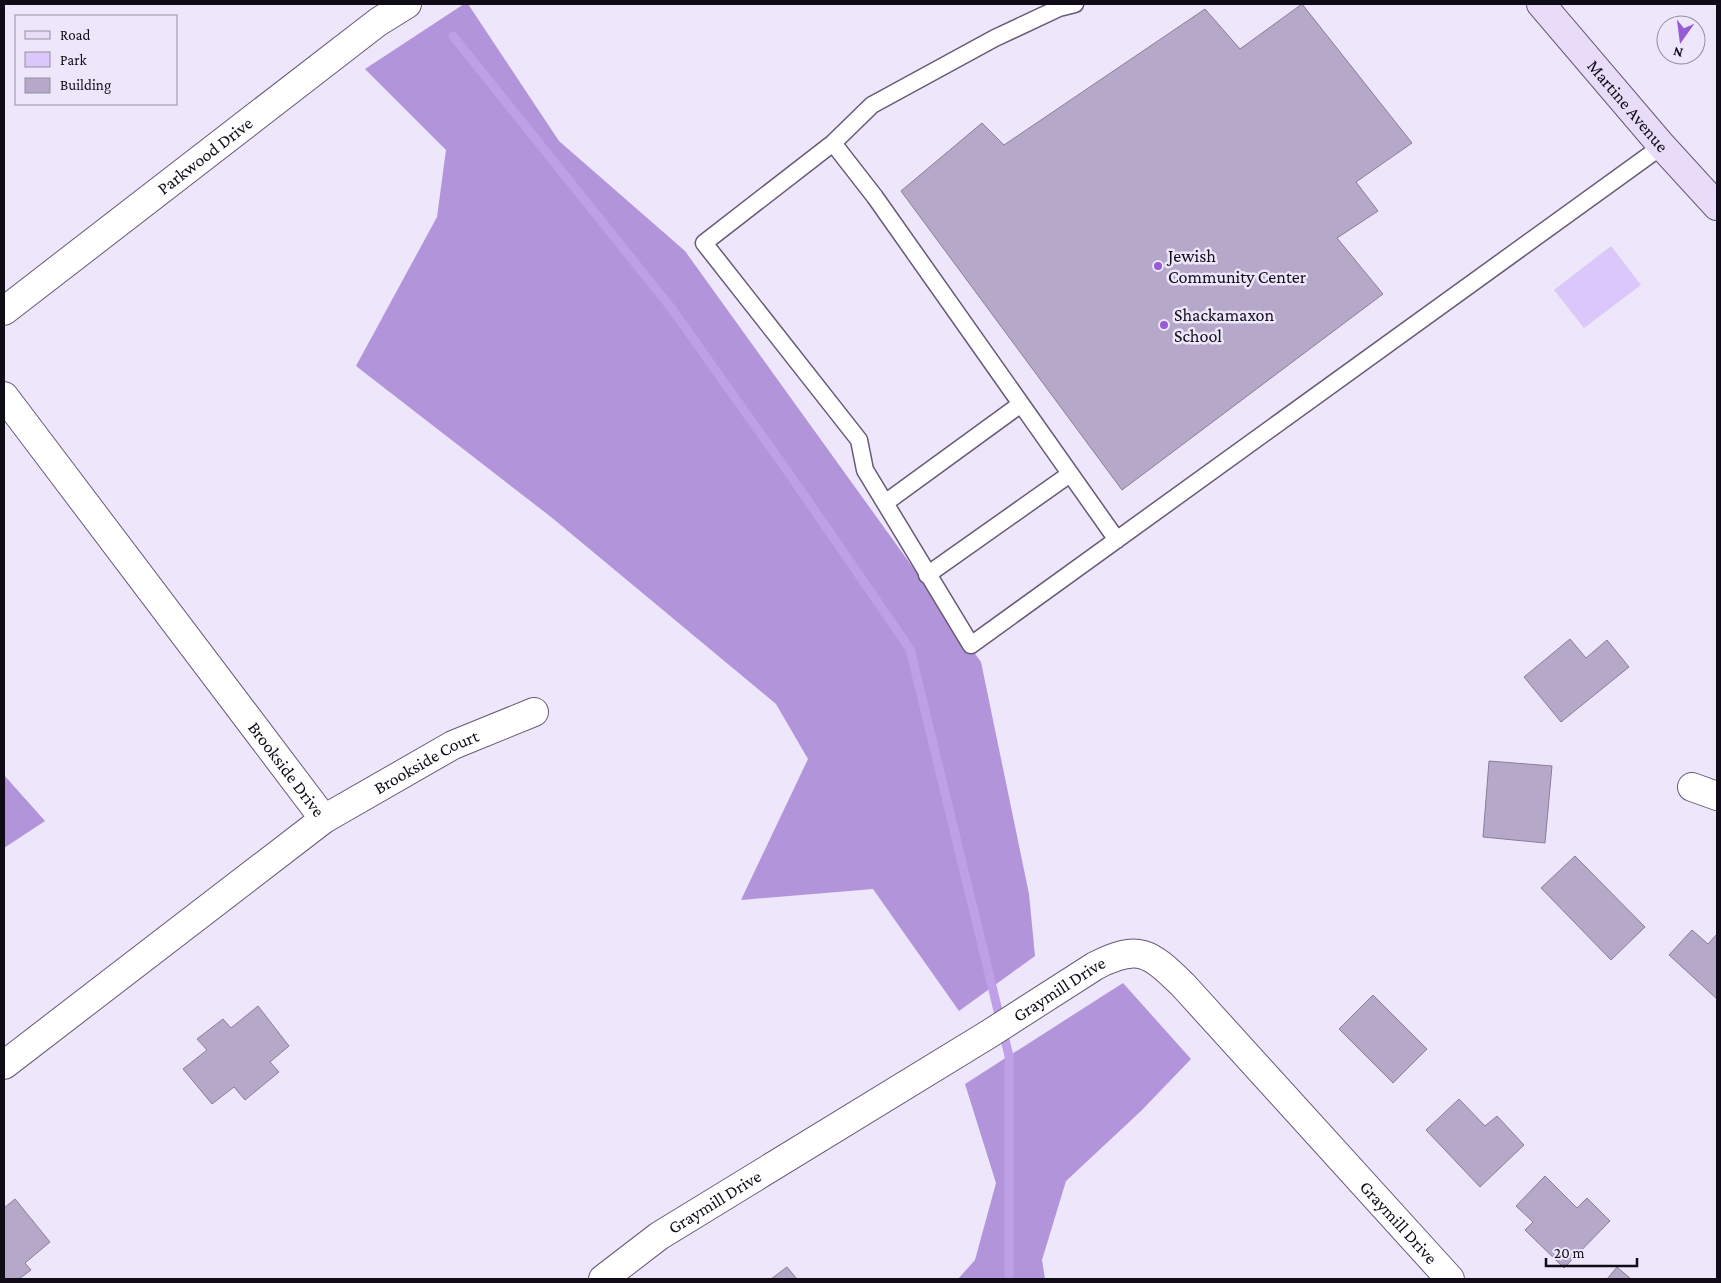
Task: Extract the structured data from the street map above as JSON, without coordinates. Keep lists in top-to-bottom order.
{
  "streets": {
    "main road": ["Martine Avenue"],
    "street": [
      "Parkwood Drive",
      "Brookside Court",
      "Brookside Drive",
      "Graymill Drive"
    ]
  },
  "crossings": [
    ["Brookside Court", "Brookside Drive"]
  ],
  "places": ["Jewish Community Center", "Shackamaxon School"],
  "legend": ["Road", "Park", "Building"],
  "scale_bar": "20 m",
  "north": "bottom"
}
